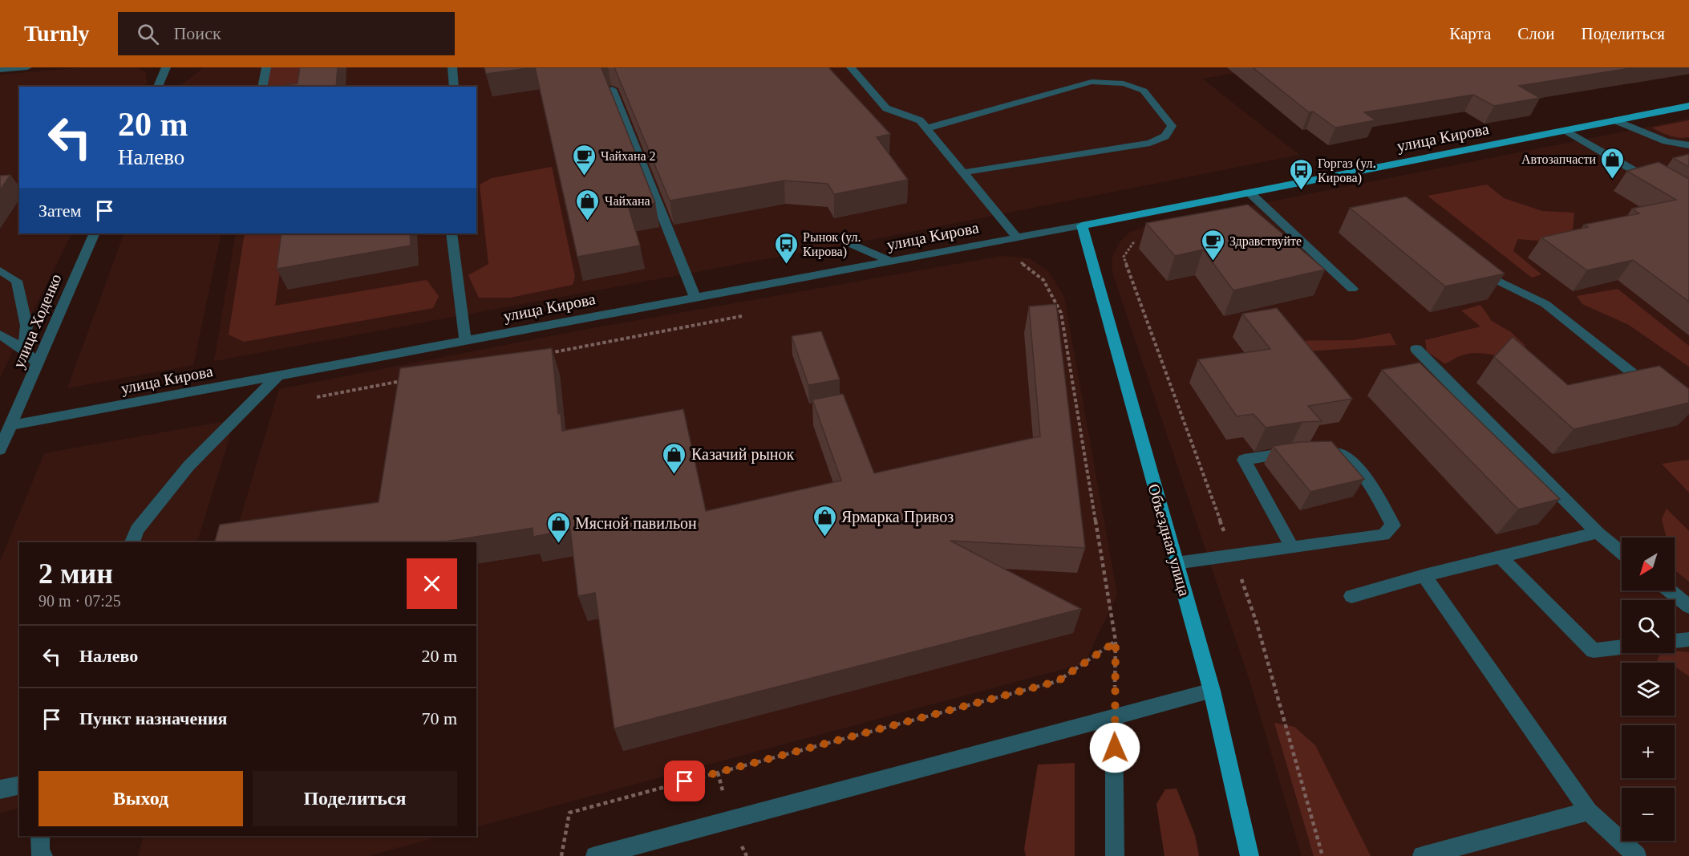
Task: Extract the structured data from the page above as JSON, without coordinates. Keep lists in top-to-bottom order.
{
  "streets": {
    "main road": ["улица Кирова", "Объездная улица"],
    "street": ["улица Ходенко"]
  },
  "crossings": [
    ["улица Кирова", "улица Ходенко"],
    ["улица Кирова", "Объездная улица"]
  ],
  "places": {
    "cafe": ["Чайхана 2", "Здравствуйте"],
    "shop": [
      "Автозапчасти",
      "Чайхана",
      "Казачий рынок",
      "Ярмарка Привоз",
      "Мясной павильон"
    ],
    "bus stop": ["Горгаз (ул. Кирова)", "Рынок (ул. Кирова)"]
  },
  "north": "bottom left",
  "page": {
    "header": "Turnly",
    "search": "Поиск",
    "nav": ["Карта", "Слои", "Поделиться"],
    "turn": ["20 m", "Налево"],
    "then": "Затем",
    "map_buttons": ["+", "−"],
    "heading": ["2 мин", "90 m · 07:25"],
    "list": [
      {
        "name": "Налево",
        "value": "20 m"
      },
      {
        "name": "Пункт назначения",
        "value": "70 m"
      }
    ],
    "buttons": ["Выход", "Поделиться"]
  }
}
